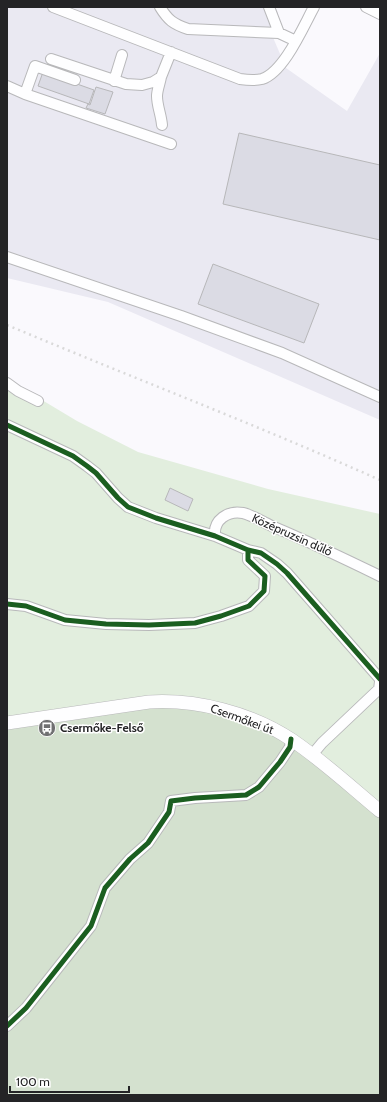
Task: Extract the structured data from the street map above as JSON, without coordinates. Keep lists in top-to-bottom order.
{
  "streets": {
    "main road": ["Csermőkei út"],
    "street": ["Középruzsin dűlő"]
  },
  "places": {
    "bus stop": ["Csermőke-Felső"]
  },
  "scale_bar": "100 m"
}
